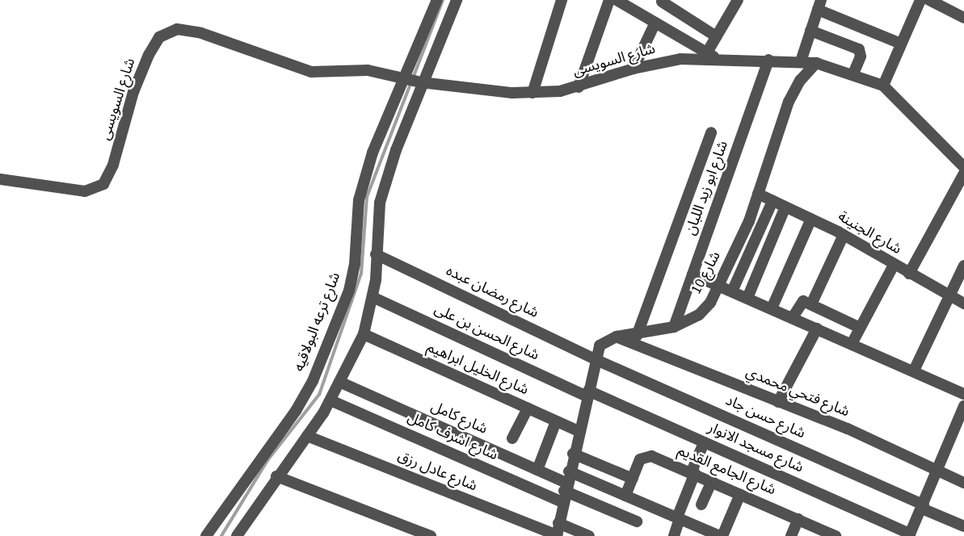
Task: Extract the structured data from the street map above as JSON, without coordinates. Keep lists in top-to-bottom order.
{
  "streets": {
    "street": [
      "شارع السويسى",
      "شارع ابو زيد اللبان",
      "شارع الجنينة",
      "شارع 10",
      "شارع رمضان عبده",
      "شارع ترعه البولاقيه",
      "شارع الحسن بن على",
      "شارع الخليل ابراهيم",
      "شارع فتحي محمدي",
      "شارع حسن جاد",
      "شارع كامل",
      "شارع اشرف كامل",
      "شارع مسجد الانوار",
      "شارع الجامع القديم",
      "شارع عادل رزق"
    ]
  },
  "crossings": [
    ["شارع السويسى", "شارع ابو زيد اللبان"],
    ["شارع السويسى", "شارع 10"],
    ["شارع السويسى", "شارع ترعه البولاقيه"],
    ["شارع ابو زيد اللبان", "شارع 10"],
    ["شارع الجنينة", "شارع 10"],
    ["شارع 10", "شارع فتحي محمدي"],
    ["شارع رمضان عبده", "شارع حسن جاد"],
    ["شارع الحسن بن على", "شارع مسجد الانوار"],
    ["شارع كامل", "شارع اشرف كامل"]
  ]
}
